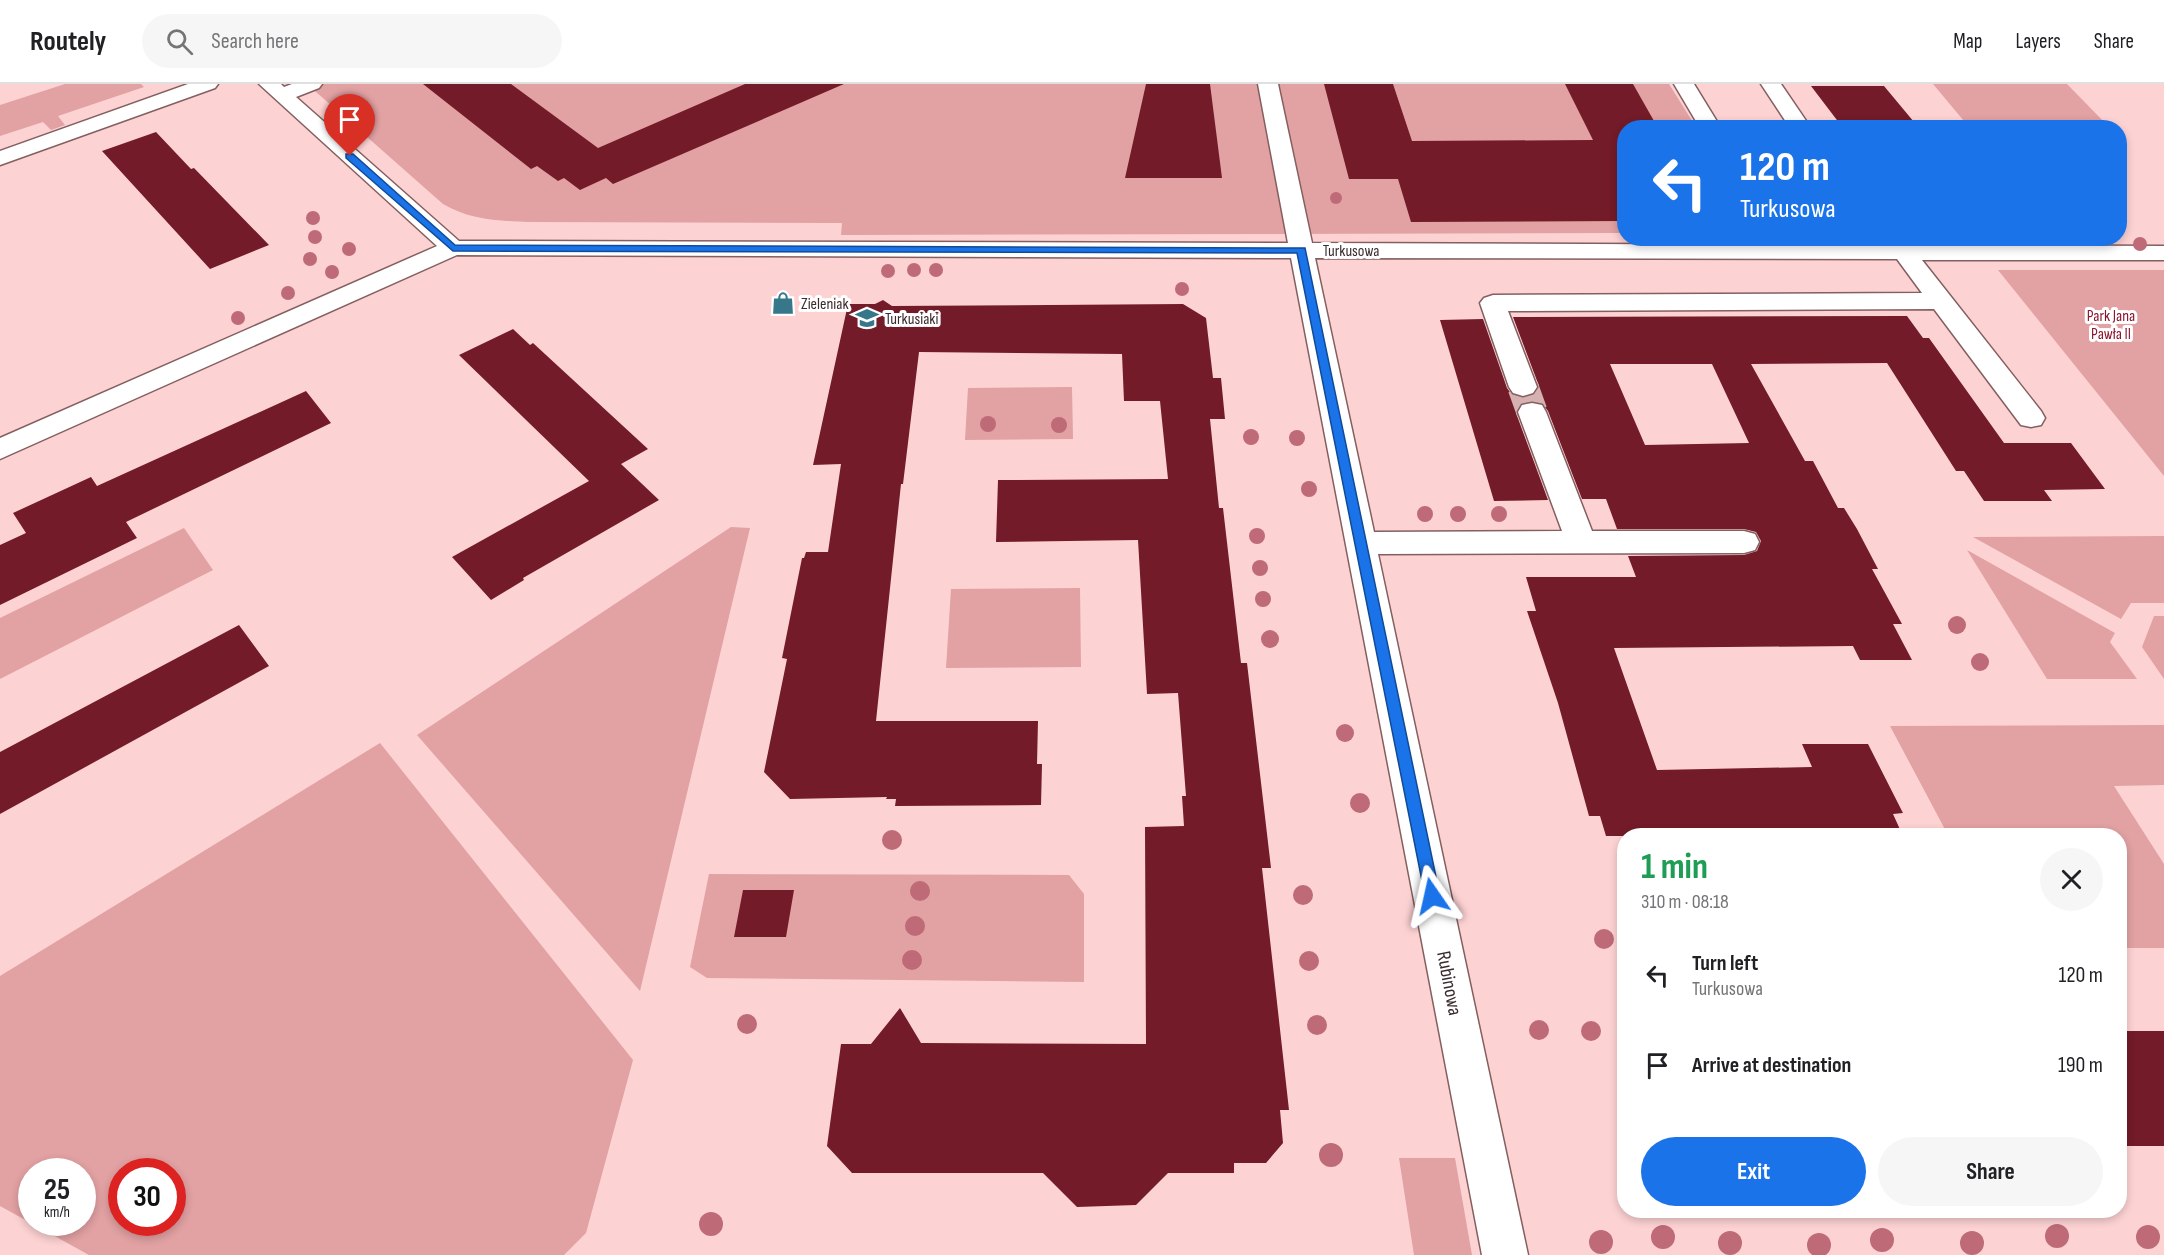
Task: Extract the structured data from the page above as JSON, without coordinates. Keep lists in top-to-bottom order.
{
  "streets": {
    "street": ["Turkusowa", "Rubinowa"]
  },
  "crossings": [
    ["Turkusowa", "Rubinowa"]
  ],
  "parks": ["Park Jana Pawła II"],
  "places": {
    "shop": ["Zieleniak"],
    "school or university": ["Turkusiaki"]
  },
  "page": {
    "header": "Routely",
    "search": "Search here",
    "nav": ["Map", "Layers", "Share"],
    "turn": ["120 m", "Turkusowa"],
    "heading": ["1 min", "310 m · 08:18"],
    "list": [
      {
        "name": "Turn left",
        "note": "Turkusowa",
        "value": "120 m"
      },
      {
        "name": "Arrive at destination",
        "value": "190 m"
      }
    ],
    "buttons": ["Exit", "Share"],
    "speed": "25 km/h",
    "limit": "30"
  }
}
